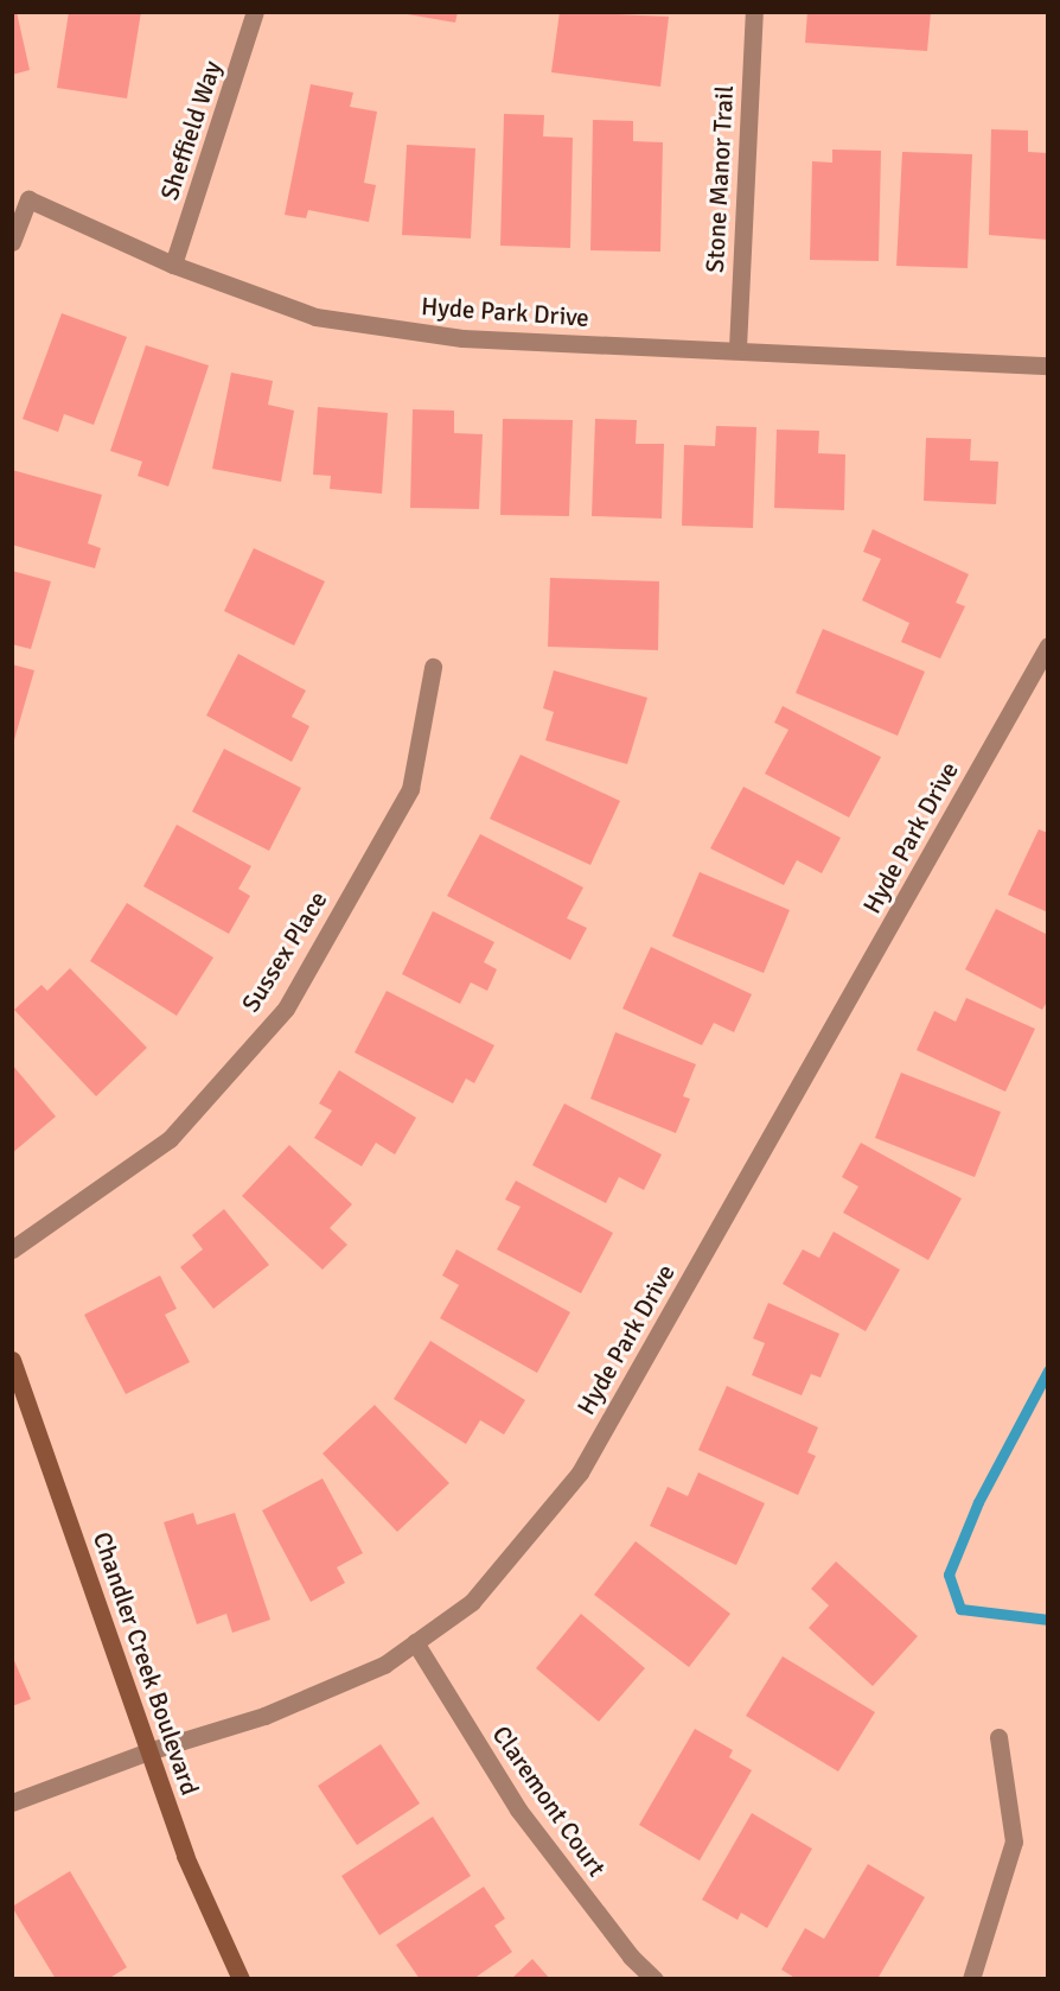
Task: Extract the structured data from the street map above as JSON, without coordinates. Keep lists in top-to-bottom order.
{
  "streets": {
    "street": [
      "Sheffield Way",
      "Stone Manor Trail",
      "Hyde Park Drive",
      "Sussex Place",
      "Chandler Creek Boulevard",
      "Claremont Court"
    ]
  },
  "crossings": [
    ["Sheffield Way", "Hyde Park Drive"],
    ["Stone Manor Trail", "Hyde Park Drive"],
    ["Hyde Park Drive", "Chandler Creek Boulevard"],
    ["Hyde Park Drive", "Claremont Court"]
  ]
}
